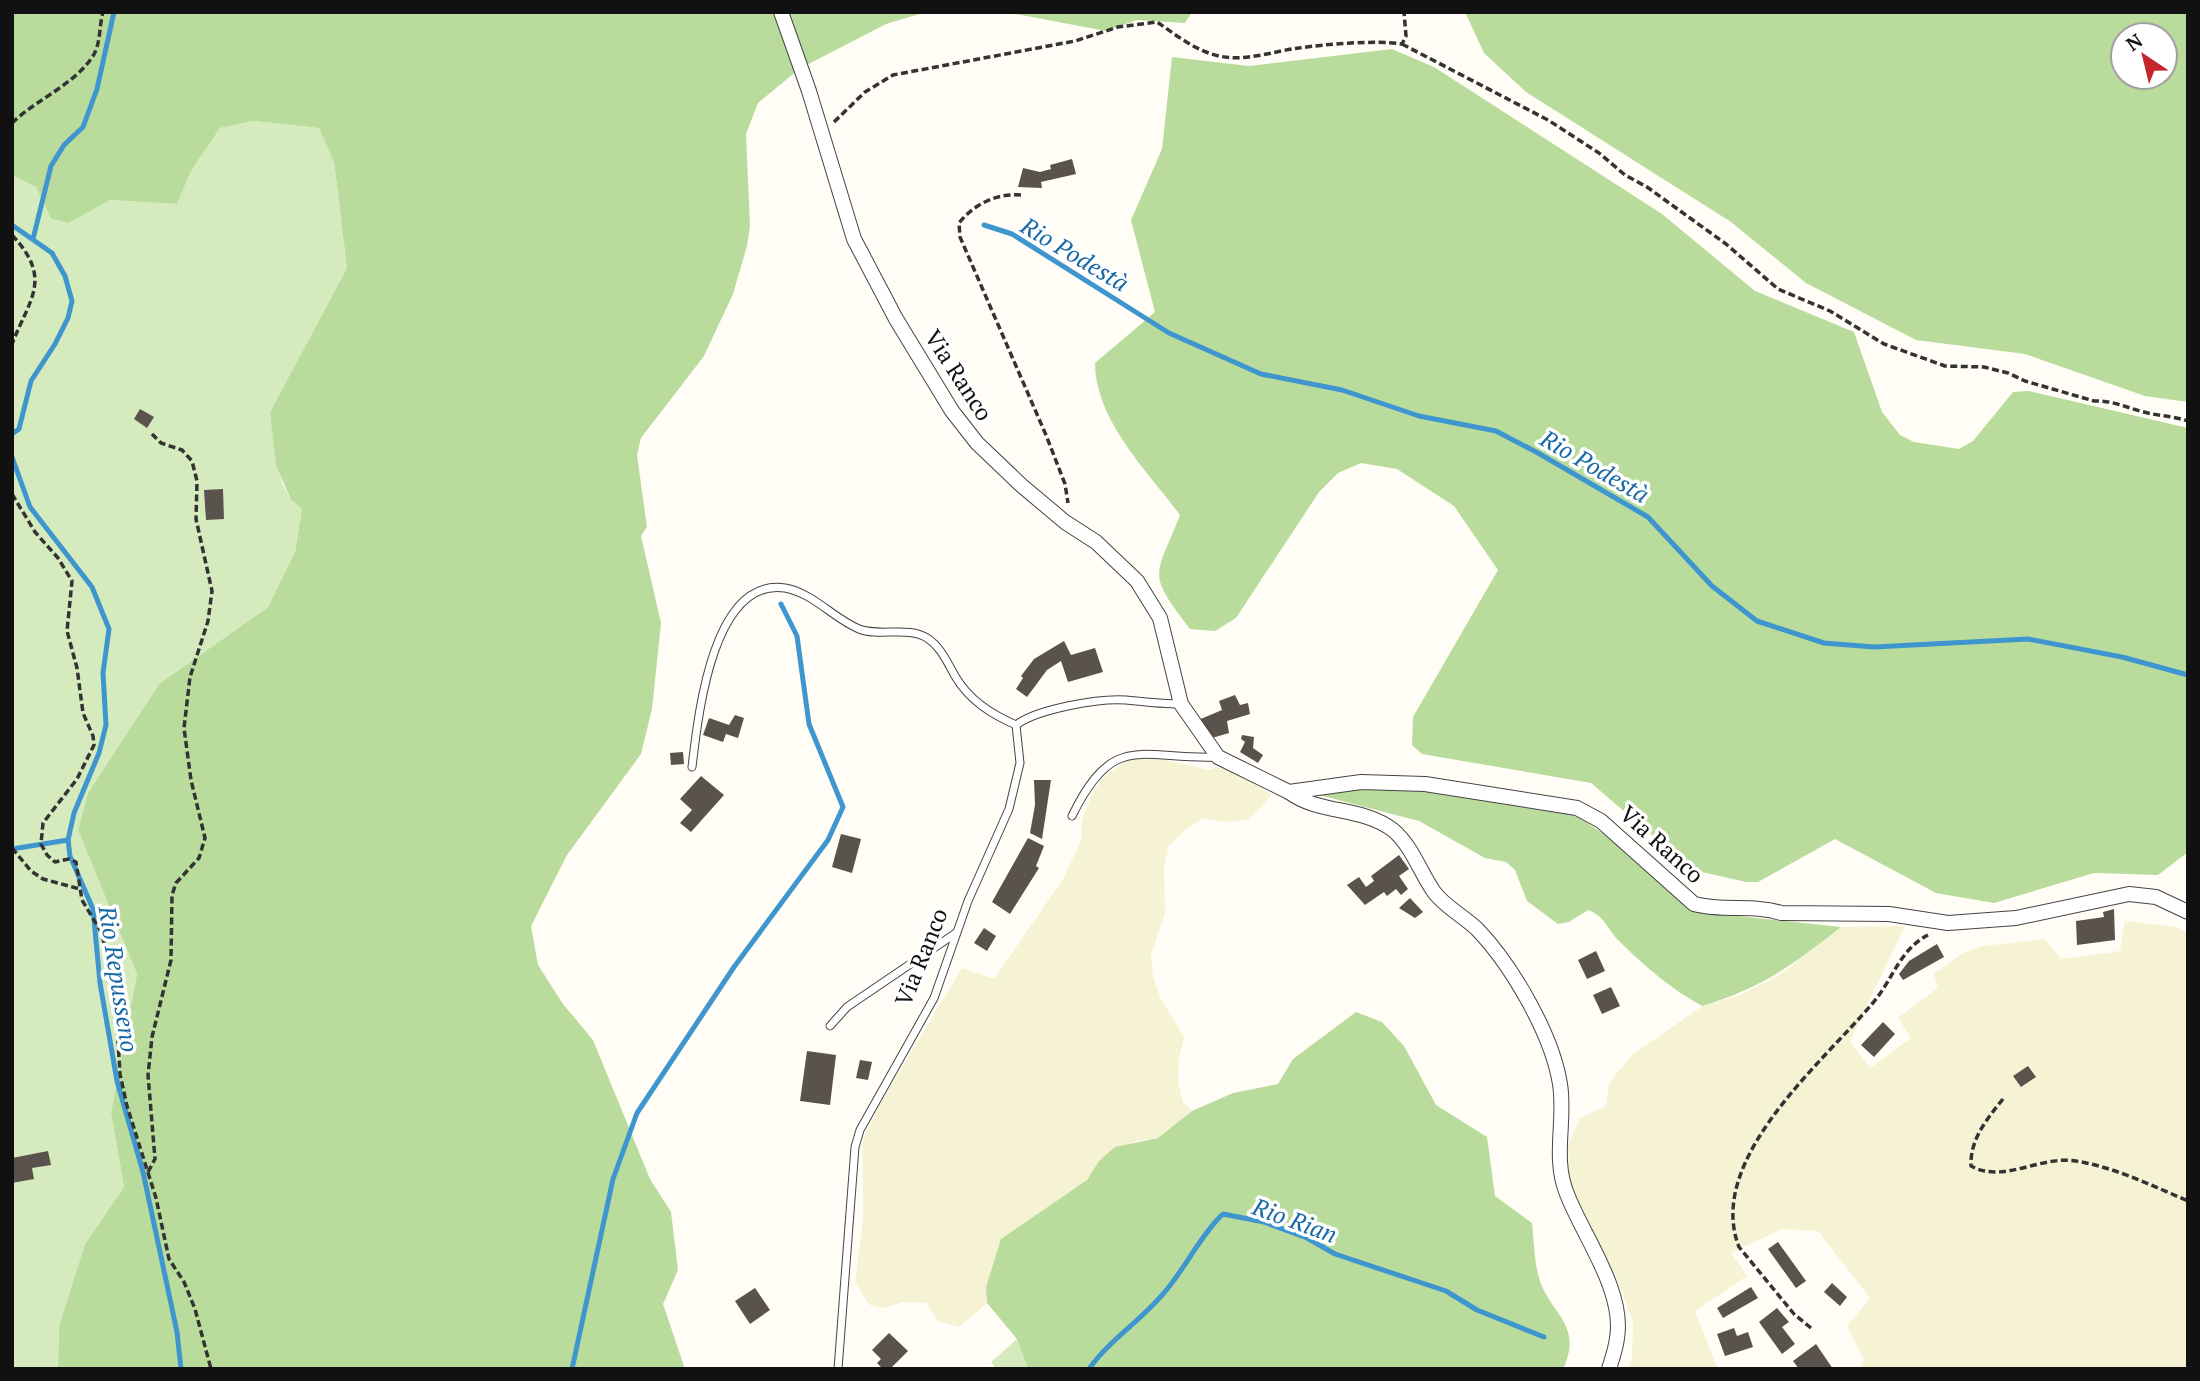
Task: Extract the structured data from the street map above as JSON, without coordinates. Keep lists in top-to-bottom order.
{
  "streets": {
    "street": ["Via Ranco"]
  },
  "water": ["Rio Podestà", "Rio Repusseno", "Rio Rian"],
  "north": "top left"
}
